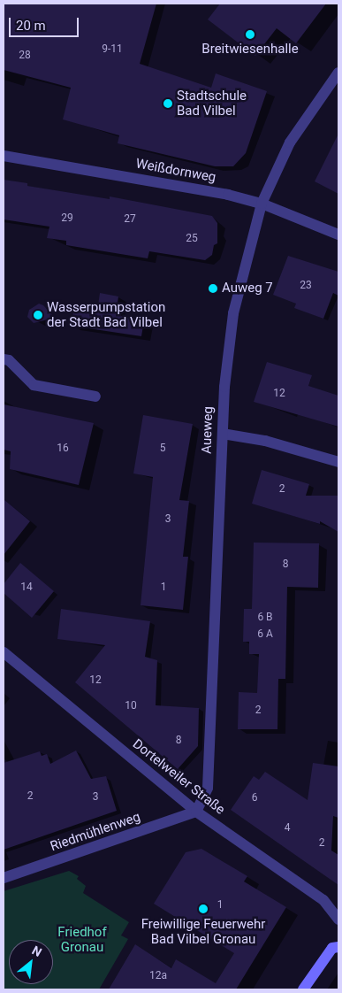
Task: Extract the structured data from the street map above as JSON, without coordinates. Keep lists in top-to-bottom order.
{
  "streets": {
    "street": [
      "Weißdornweg",
      "Aueweg",
      "Dortelweiler Straße",
      "Riedmühlenweg"
    ]
  },
  "crossings": [
    ["Weißdornweg", "Aueweg"],
    ["Aueweg", "Dortelweiler Straße"],
    ["Aueweg", "Riedmühlenweg"],
    ["Dortelweiler Straße", "Riedmühlenweg"]
  ],
  "parks": ["Friedhof Gronau"],
  "places": [
    "Breitwiesenhalle",
    "Stadtschule Bad Vilbel",
    "Auweg 7",
    "Wasserpumpstation der Stadt Bad Vilbel",
    "Freiwillige Feuerwehr Bad Vilbel Gronau"
  ],
  "house_numbers": [
    "9-11",
    "28",
    "29",
    "27",
    "25",
    "23",
    "12",
    "16",
    "5",
    "2",
    "3",
    "8",
    "14",
    "1",
    "6 B",
    "6 A",
    "12",
    "10",
    "2",
    "8",
    "2",
    "3",
    "6",
    "4",
    "2",
    "1",
    "12a"
  ],
  "scale_bar": "20 m",
  "north": "top right"
}
